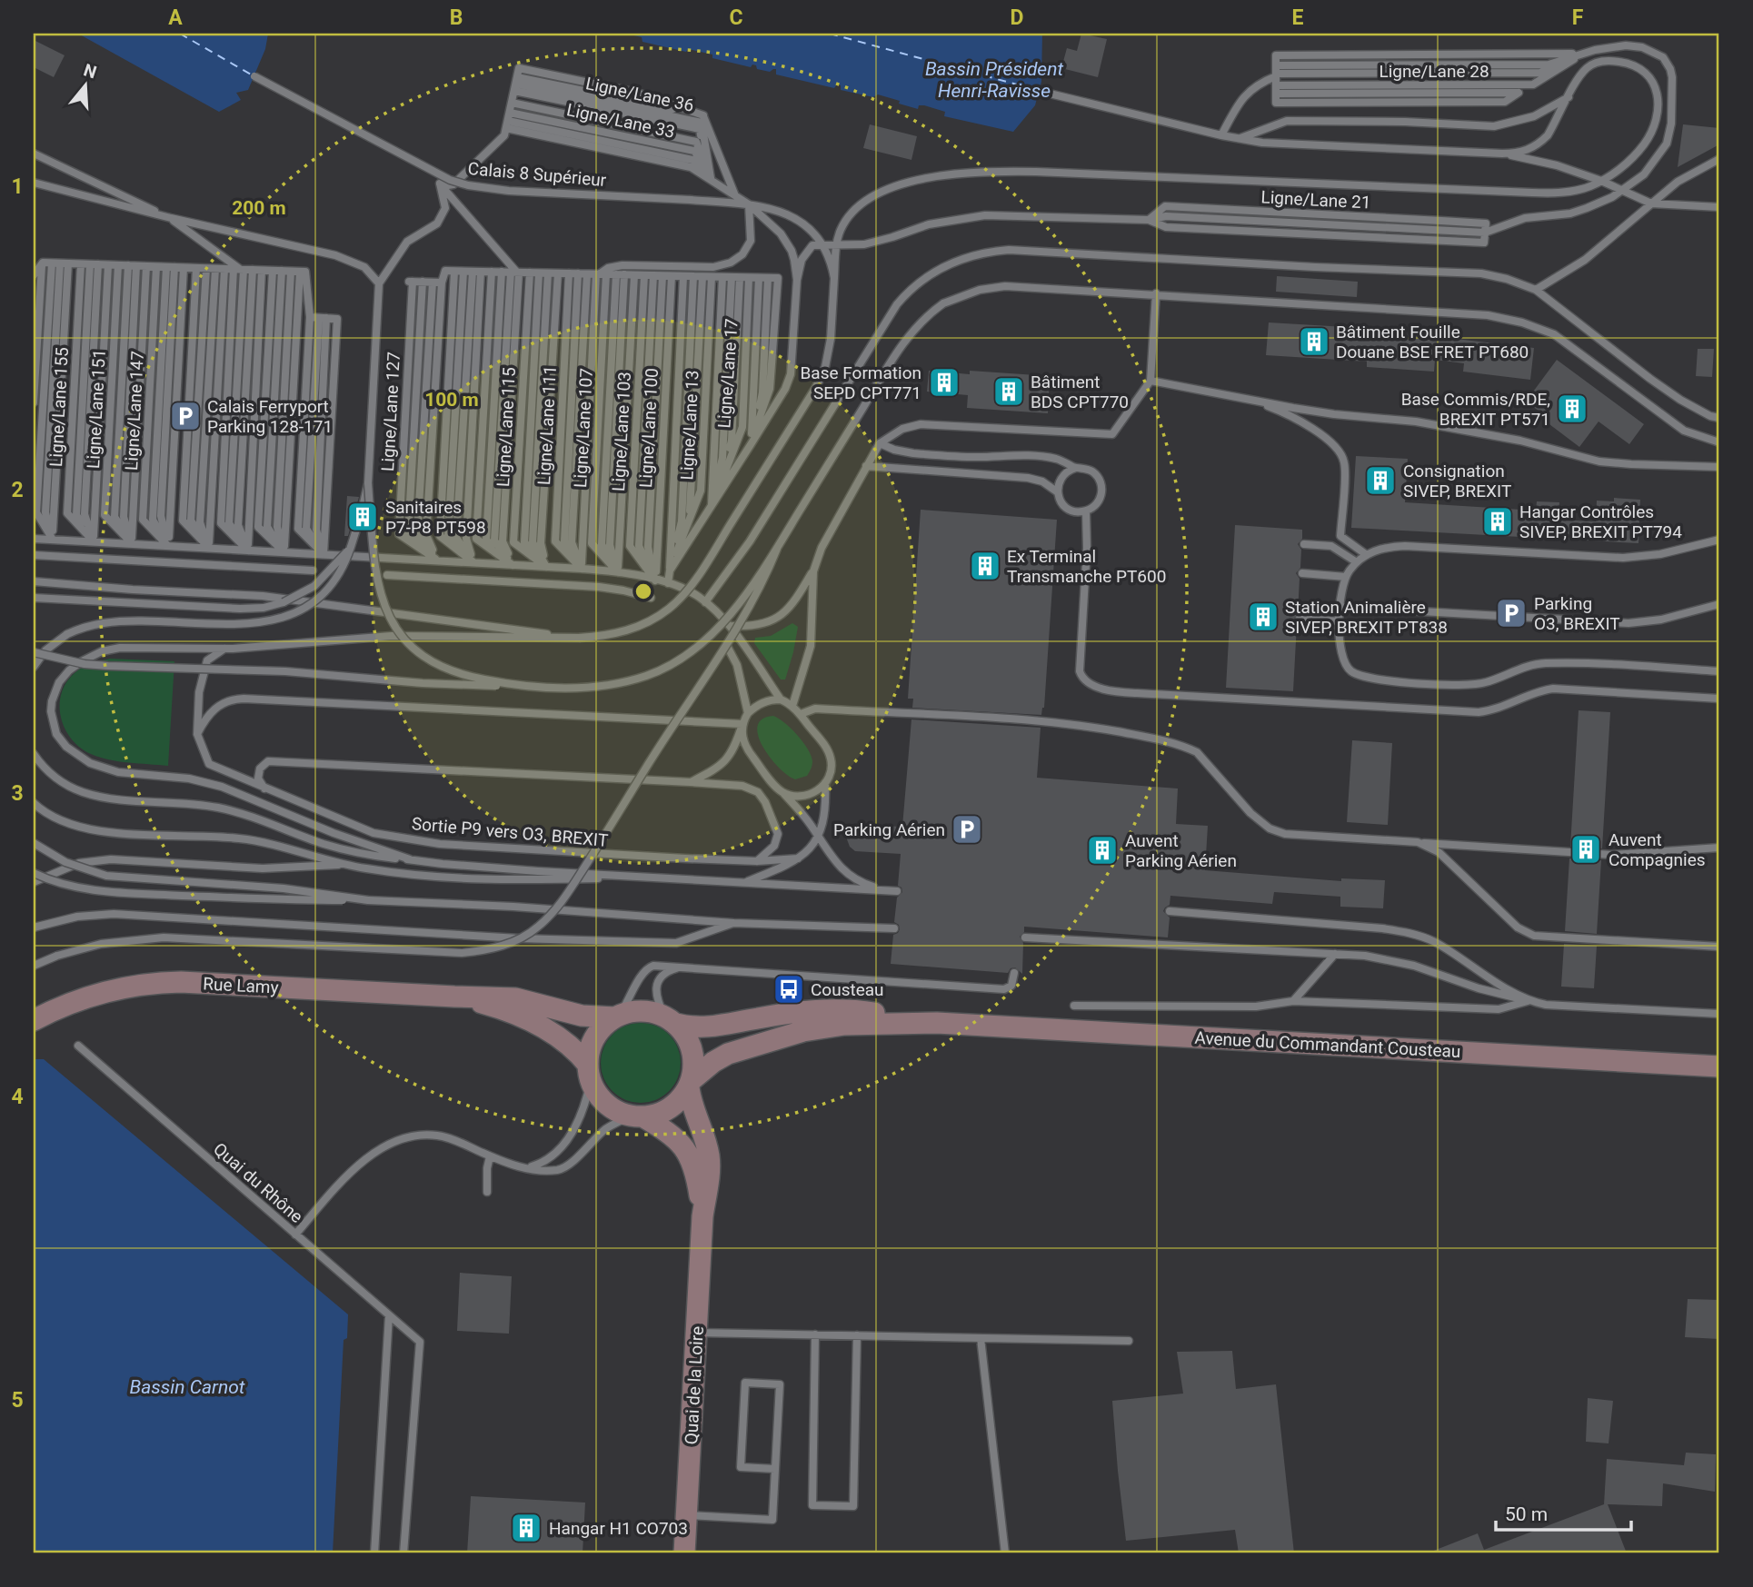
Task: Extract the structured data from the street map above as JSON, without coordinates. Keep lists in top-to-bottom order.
{
  "streets": {
    "street": ["Rue Lamy", "Avenue du Commandant Cousteau", "Quai de la Loire"],
    "lane": [
      "Ligne/Lane 28",
      "Ligne/Lane 36",
      "Ligne/Lane 33",
      "Calais 8 Supérieur",
      "Ligne/Lane 21",
      "Ligne/Lane 17",
      "Ligne/Lane 155",
      "Ligne/Lane 151",
      "Ligne/Lane 147",
      "Ligne/Lane 127",
      "Ligne/Lane 13",
      "Ligne/Lane 115",
      "Ligne/Lane 107",
      "Ligne/Lane 100",
      "Ligne/Lane 103",
      "Sortie P9 vers O3, BREXIT",
      "Quai du Rhône"
    ]
  },
  "crossings": [
    ["Ligne/Lane 36", "Ligne/Lane 33"],
    ["Ligne/Lane 100", "Ligne/Lane 103"],
    ["Rue Lamy", "Avenue du Commandant Cousteau"],
    ["Rue Lamy", "Quai de la Loire"],
    ["Avenue du Commandant Cousteau", "Quai de la Loire"]
  ],
  "water": ["Bassin Président Henri-Ravisse", "Bassin Carnot"],
  "places": {
    "building": [
      "Bâtiment Fouille Douane BSE FRET PT680",
      "Base Formation SEPD CPT771",
      "Bâtiment BDS CPT770",
      "Base Commis/RDE, BREXIT PT571",
      "Consignation SIVEP, BREXIT",
      "Sanitaires P7-P8 PT598",
      "Hangar Contrôles SIVEP, BREXIT PT794",
      "Ex Terminal Transmanche PT600",
      "Station Animalière SIVEP, BREXIT PT838",
      "Auvent Compagnies",
      "Auvent Parking Aérien",
      "Hangar H1 CO703"
    ],
    "parking": ["Calais Ferryport Parking 128-171", "Parking O3, BREXIT", "Parking Aérien"],
    "bus stop": ["Cousteau"]
  },
  "scale_bar": "50 m",
  "north": "top",
  "grid": {
    "columns": [
      "A",
      "B",
      "C",
      "D",
      "E",
      "F"
    ],
    "rows": [
      "1",
      "2",
      "3",
      "4",
      "5"
    ]
  },
  "rings": ["200 m", "100 m"]
}
